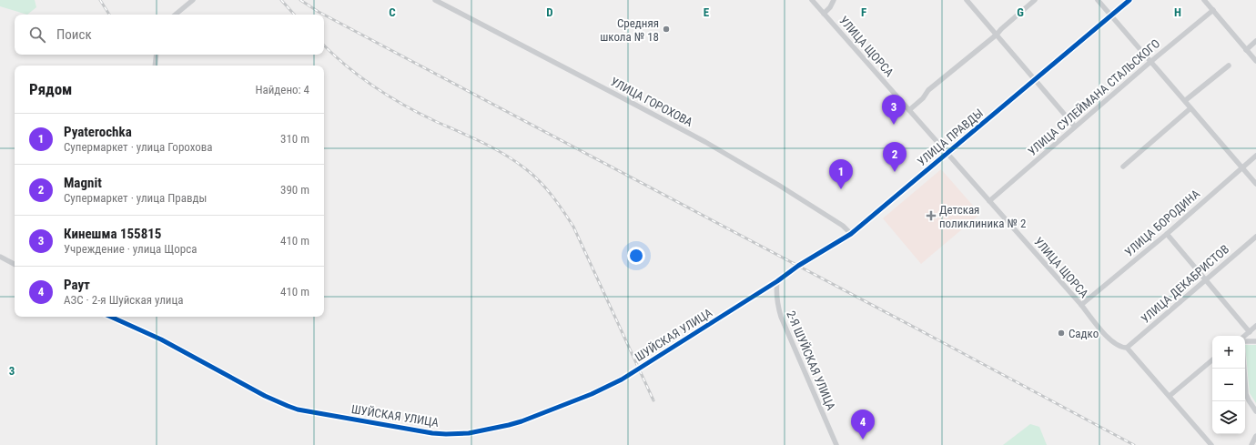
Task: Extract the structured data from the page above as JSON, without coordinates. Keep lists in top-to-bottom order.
{
  "streets": {
    "street": [
      "УЛИЦА ЩОРСА",
      "УЛИЦА СУЛЕЙМАНА СТАЛЬСКОГО",
      "УЛИЦА ГОРОХОВА",
      "УЛИЦА ПРАВДЫ",
      "УЛИЦА БОРОДИНА",
      "УЛИЦА ДЕКАБРИСТОВ",
      "ШУЙСКАЯ УЛИЦА",
      "2-Я ШУЙСКАЯ УЛИЦА"
    ]
  },
  "crossings": [
    ["УЛИЦА ЩОРСА", "УЛИЦА СУЛЕЙМАНА СТАЛЬСКОГО"],
    ["УЛИЦА ЩОРСА", "УЛИЦА ПРАВДЫ"],
    ["УЛИЦА ЩОРСА", "УЛИЦА БОРОДИНА"],
    ["УЛИЦА ЩОРСА", "УЛИЦА ДЕКАБРИСТОВ"],
    ["УЛИЦА ГОРОХОВА", "УЛИЦА ПРАВДЫ"],
    ["УЛИЦА ПРАВДЫ", "ШУЙСКАЯ УЛИЦА"],
    ["УЛИЦА ПРАВДЫ", "2-Я ШУЙСКАЯ УЛИЦА"],
    ["ШУЙСКАЯ УЛИЦА", "2-Я ШУЙСКАЯ УЛИЦА"]
  ],
  "places": {
    "other": ["Средняя школа № 18", "Садко"],
    "health": ["Детская поликлиника № 2"]
  },
  "page": {
    "search": "Поиск",
    "heading": ["Рядом", "Найдено: 4"],
    "pins": [
      "3",
      "2",
      "1",
      "4"
    ],
    "list": [
      {
        "mark": "1",
        "name": "Pyaterochka",
        "note": "Супермаркет · улица Горохова",
        "value": "310 m"
      },
      {
        "mark": "2",
        "name": "Magnit",
        "note": "Супермаркет · улица Правды",
        "value": "390 m"
      },
      {
        "mark": "3",
        "name": "Кинешма 155815",
        "note": "Учреждение · улица Щорса",
        "value": "410 m"
      },
      {
        "mark": "4",
        "name": "Раут",
        "note": "АЗС · 2-я Шуйская улица",
        "value": "410 m"
      }
    ],
    "map_buttons": ["+", "−"]
  },
  "grid": {
    "columns": [
      "C",
      "D",
      "E",
      "F",
      "G",
      "H"
    ],
    "rows": ["3"]
  }
}
